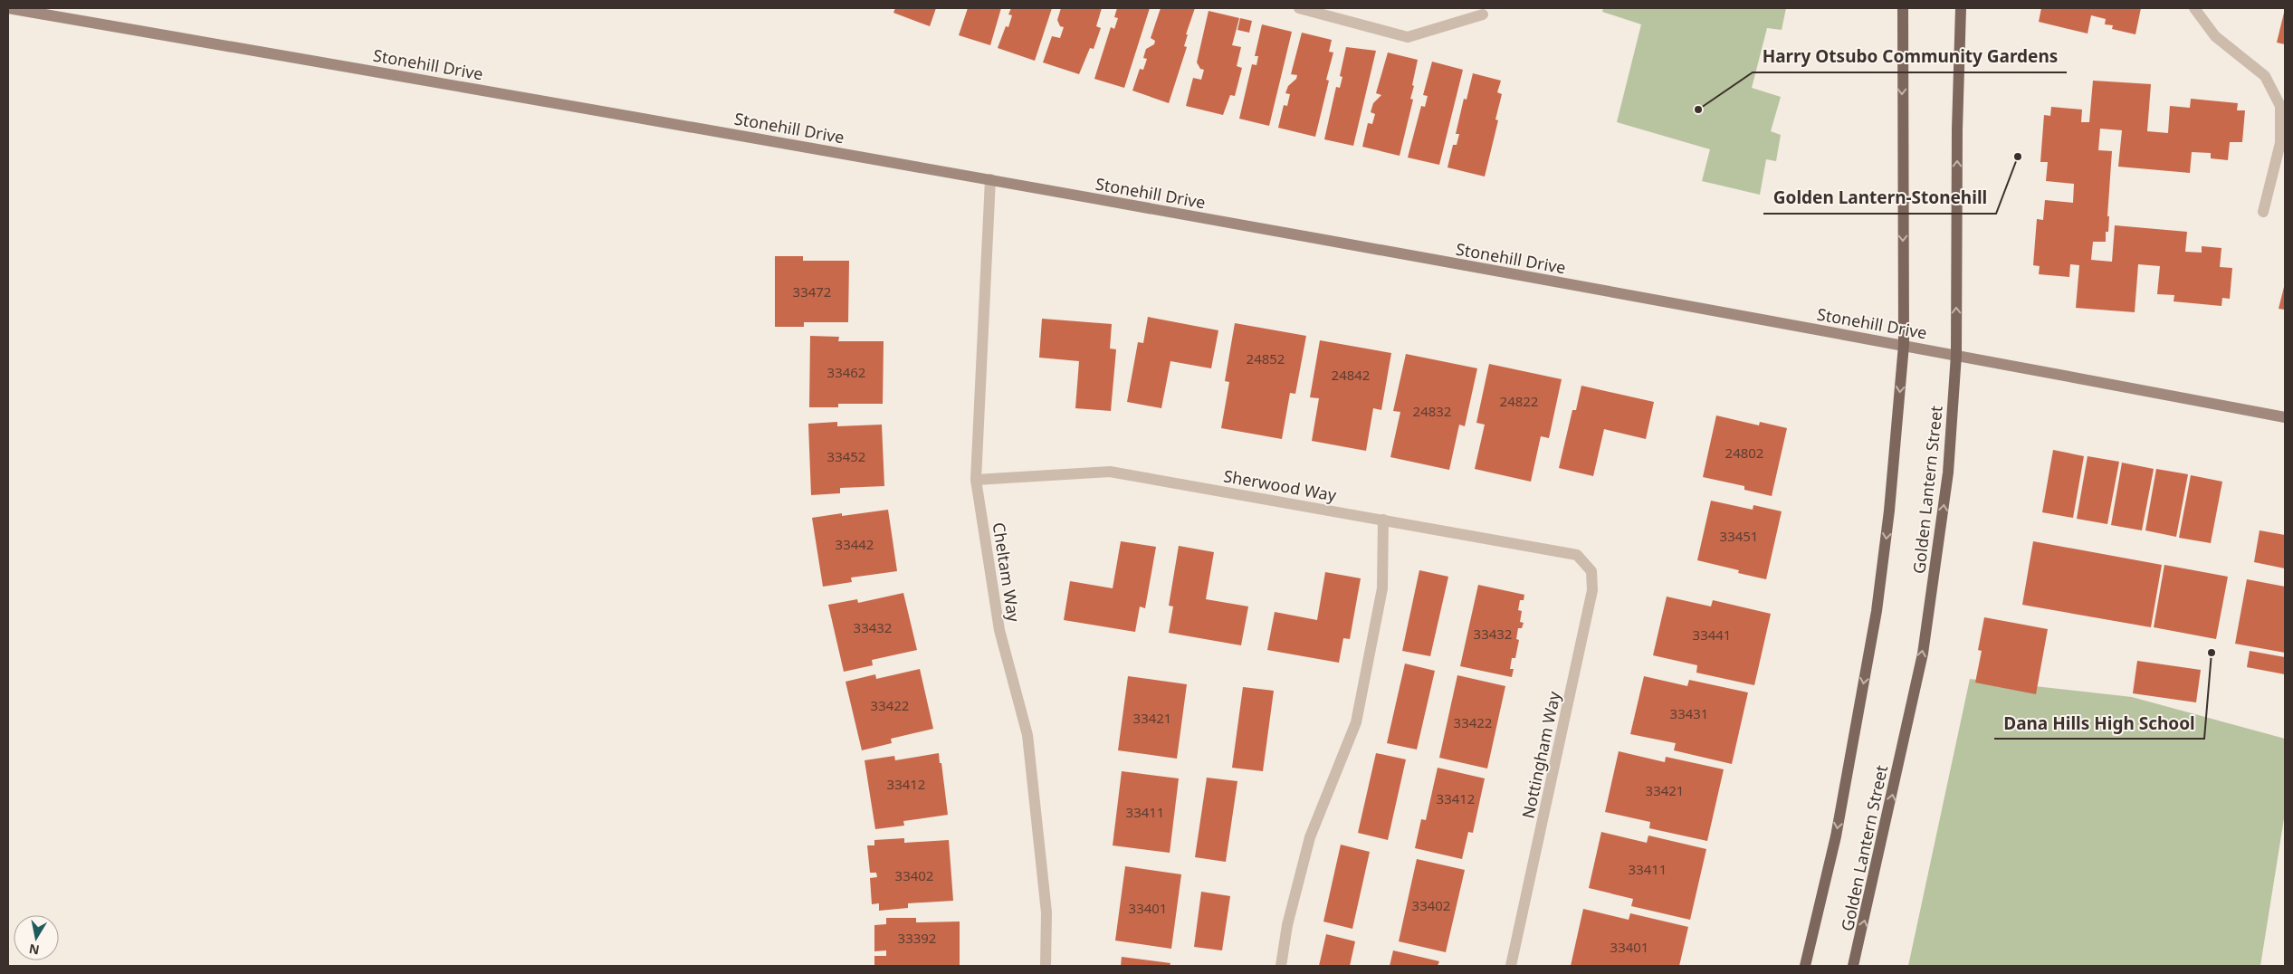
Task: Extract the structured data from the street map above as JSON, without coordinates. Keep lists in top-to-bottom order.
{
  "streets": {
    "main road": ["Stonehill Drive", "Golden Lantern Street"],
    "street": ["Sherwood Way", "Cheltam Way", "Nottingham Way"]
  },
  "crossings": [
    ["Stonehill Drive", "Golden Lantern Street"],
    ["Stonehill Drive", "Cheltam Way"],
    ["Sherwood Way", "Cheltam Way"],
    ["Sherwood Way", "Nottingham Way"]
  ],
  "places": ["Harry Otsubo Community Gardens", "Golden Lantern-Stonehill", "Dana Hills High School"],
  "house_numbers": [
    "33472",
    "24852",
    "33462",
    "24842",
    "24822",
    "24832",
    "24802",
    "33452",
    "33451",
    "33442",
    "33432",
    "33432",
    "33441",
    "33422",
    "33431",
    "33421",
    "33422",
    "33412",
    "33421",
    "33412",
    "33411",
    "33411",
    "33402",
    "33402",
    "33401",
    "33392",
    "33401"
  ],
  "north": "bottom"
}
